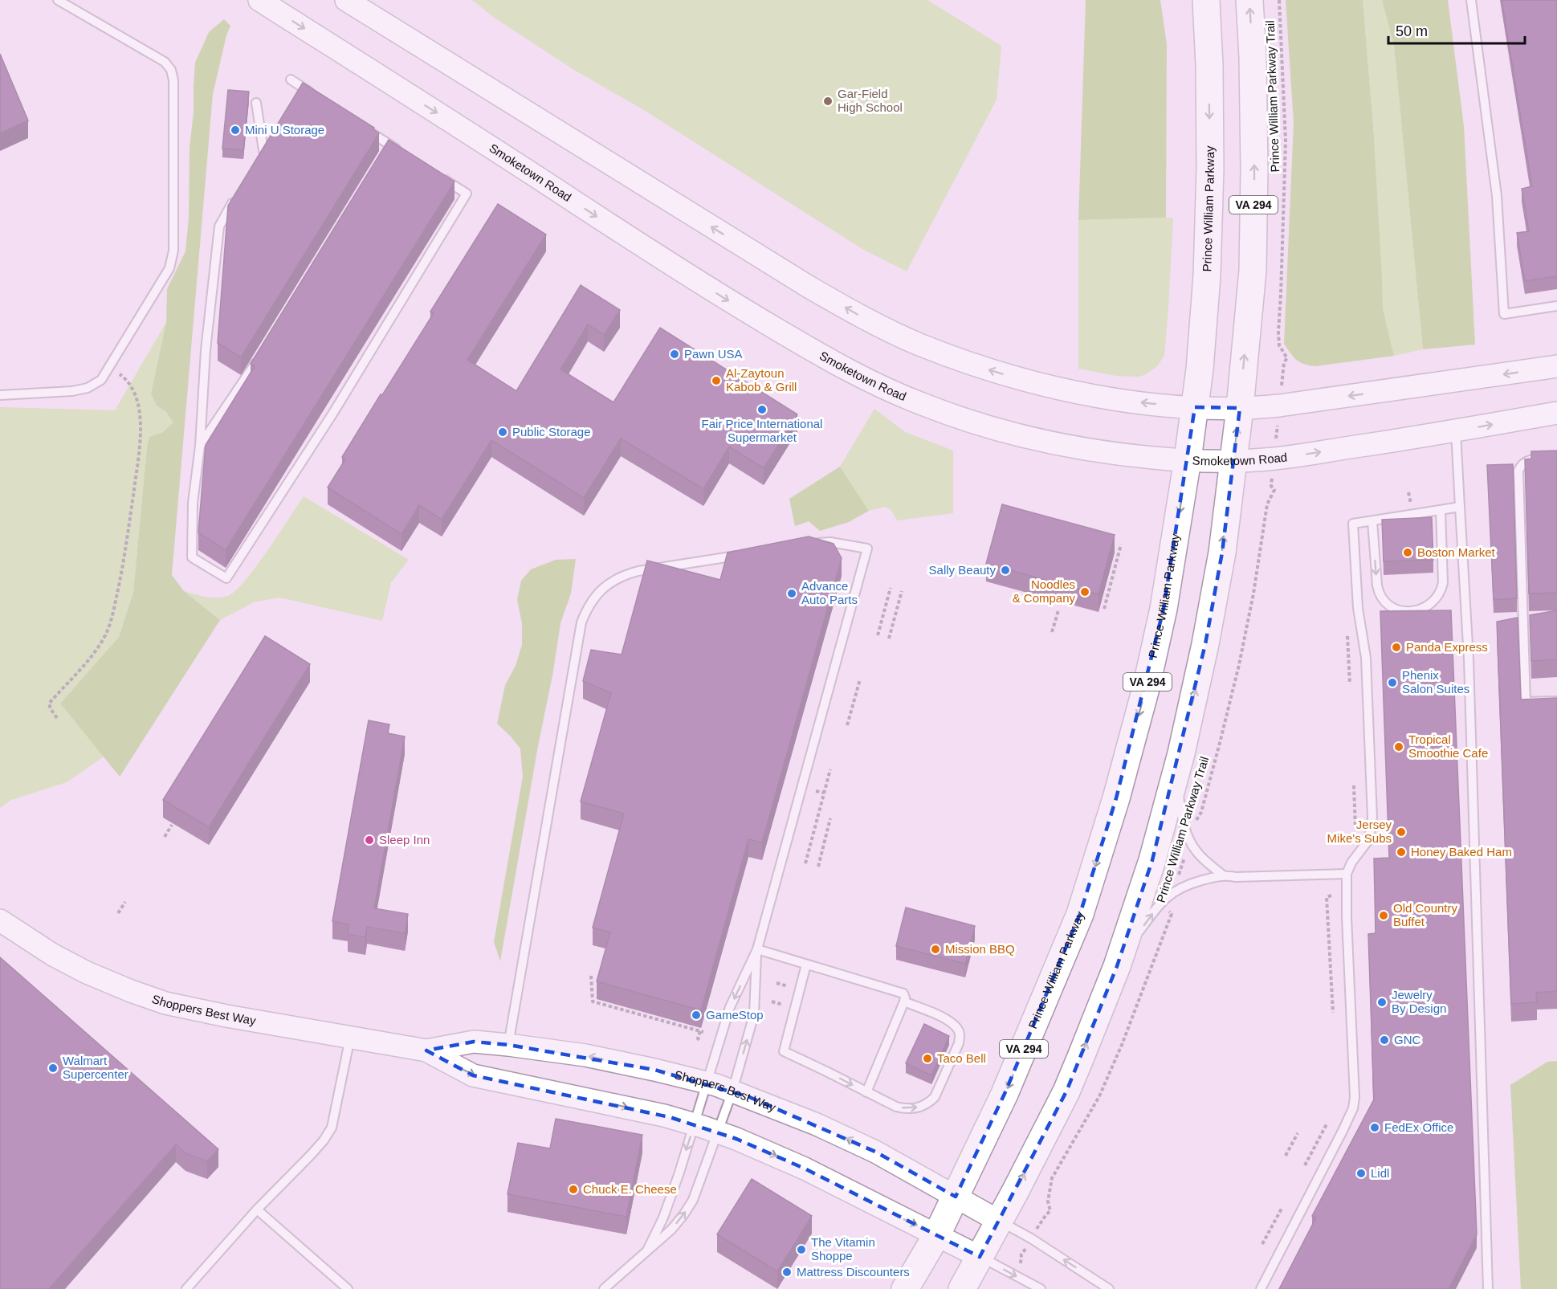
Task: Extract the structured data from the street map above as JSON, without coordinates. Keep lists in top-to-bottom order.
{
  "streets": {
    "highway": ["VA 294", "Prince William Parkway"],
    "main road": ["Smoketown Road", "Shoppers Best Way"],
    "path": ["Prince William Parkway Trail"]
  },
  "crossings": [
    ["Smoketown Road", "VA 294"],
    ["Smoketown Road", "Prince William Parkway"],
    ["VA 294", "Shoppers Best Way"],
    ["Prince William Parkway", "Shoppers Best Way"]
  ],
  "places": [
    "Gar-Field High School",
    "Mini U Storage",
    "Pawn USA",
    "Al-Zaytoun Kabob & Grill",
    "Fair Price International Supermarket",
    "Public Storage",
    "Boston Market",
    "Sally Beauty",
    "Noodles & Company",
    "Advance Auto Parts",
    "Panda Express",
    "Phenix Salon Suites",
    "Tropical Smoothie Cafe",
    "Jersey Mike's Subs",
    "Sleep Inn",
    "Honey Baked Ham",
    "Old Country Buffet",
    "Mission BBQ",
    "Jewelry By Design",
    "GameStop",
    "GNC",
    "Taco Bell",
    "Walmart Supercenter",
    "FedEx Office",
    "Lidl",
    "Chuck E. Cheese",
    "The Vitamin Shoppe",
    "Mattress Discounters"
  ],
  "scale_bar": "50 m"
}
